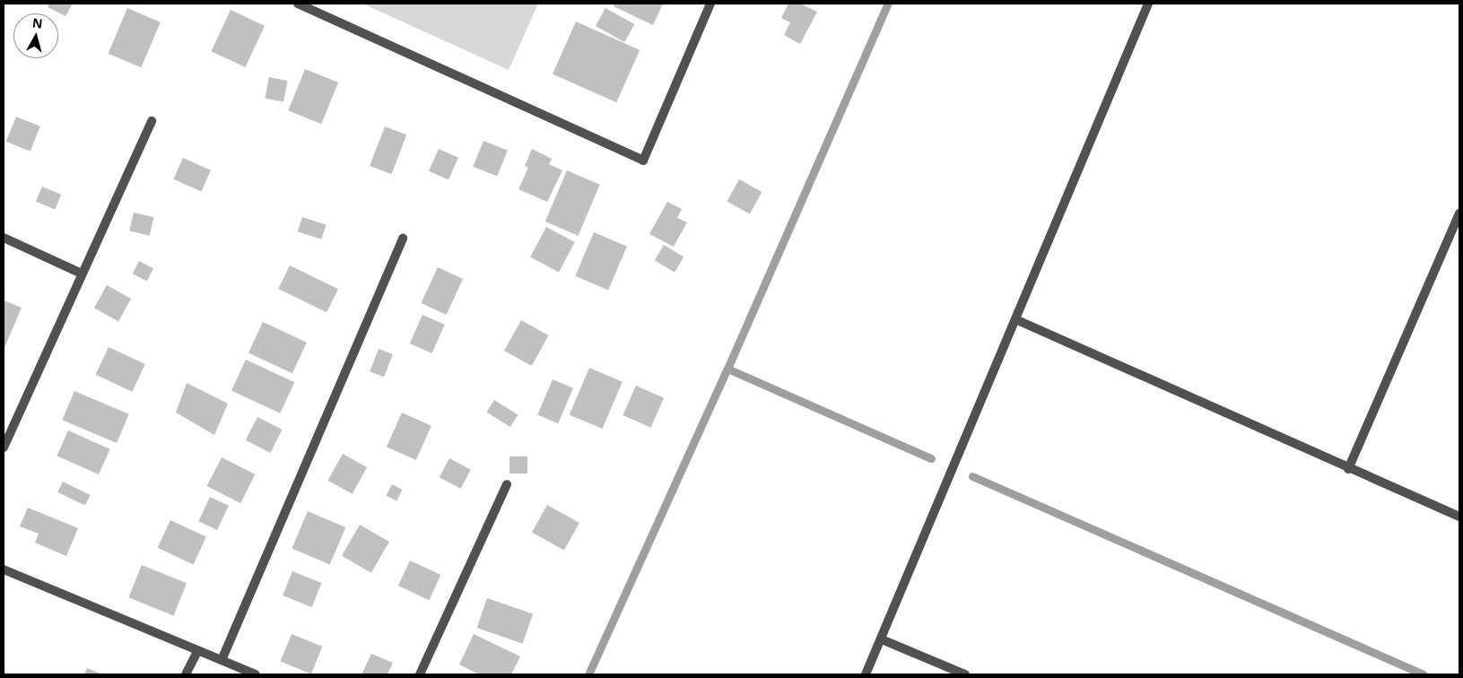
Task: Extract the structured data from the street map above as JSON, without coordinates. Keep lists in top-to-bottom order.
{
  "north": "top"
}
